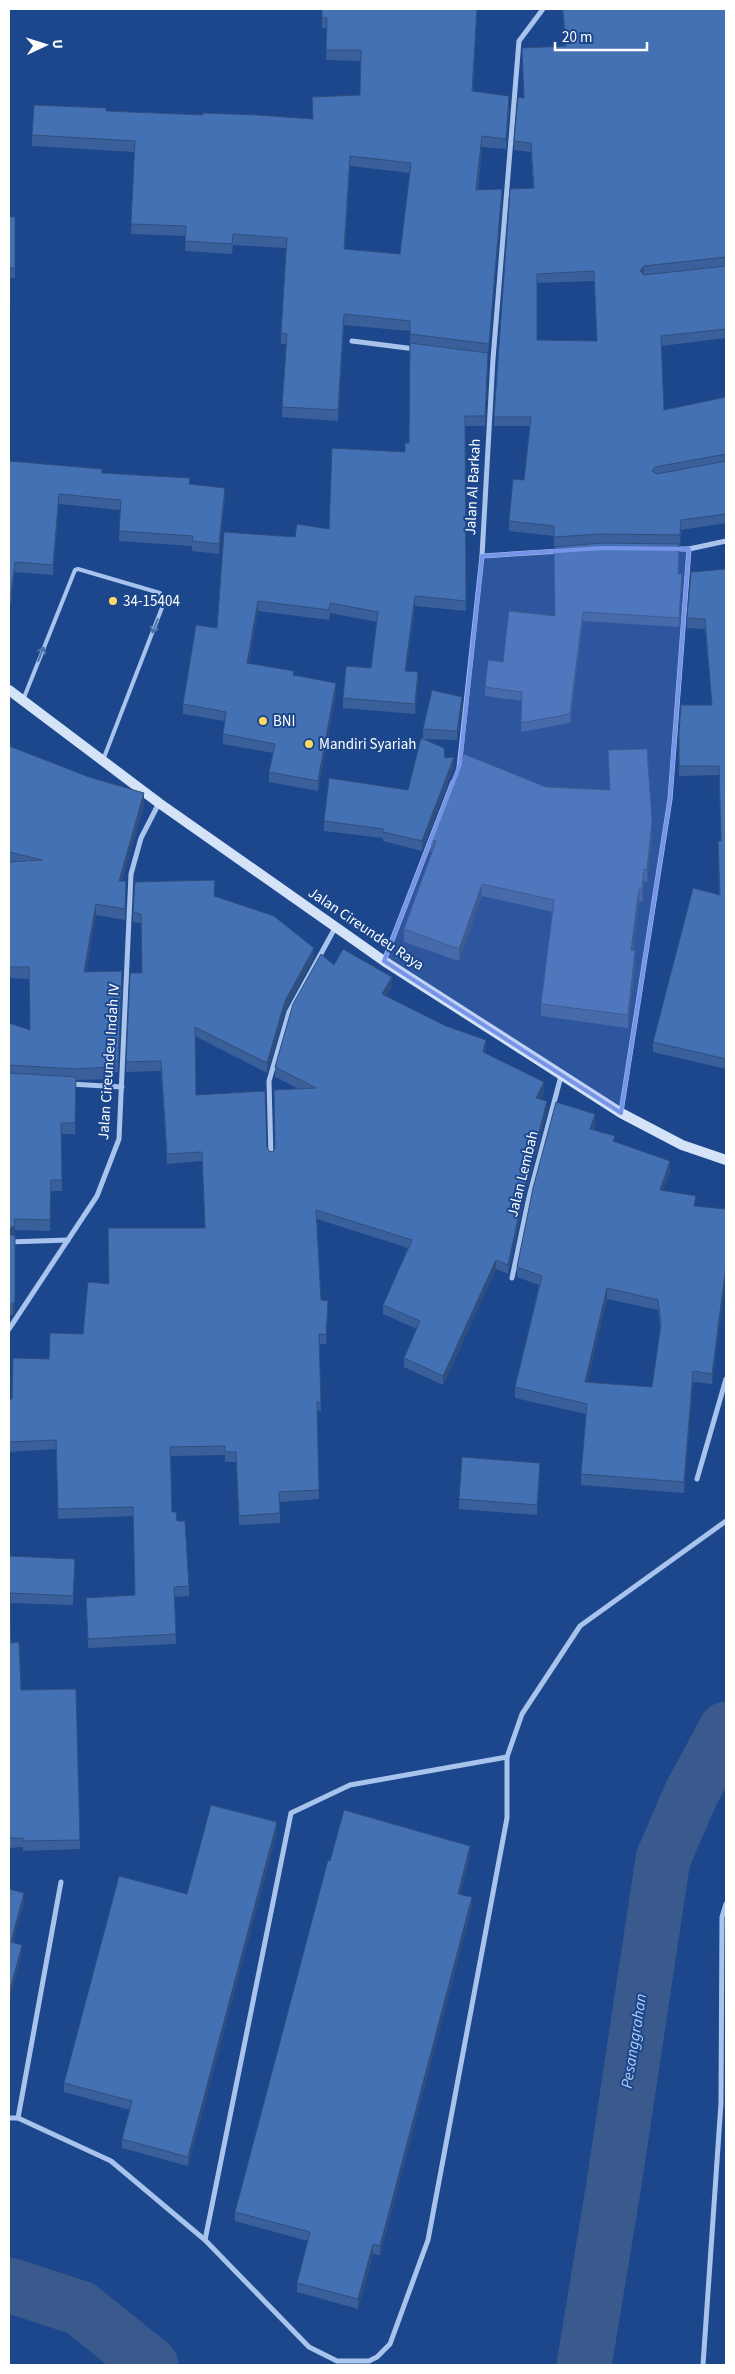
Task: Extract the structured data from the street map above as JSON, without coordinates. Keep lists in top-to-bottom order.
{
  "streets": {
    "main road": ["Jalan Cireundeu Raya"],
    "street": ["Jalan Al Barkah", "Jalan Cireundeu Indah IV", "Jalan Lembah"]
  },
  "crossings": [
    ["Jalan Al Barkah", "Jalan Cireundeu Raya"],
    ["Jalan Cireundeu Raya", "Jalan Cireundeu Indah IV"],
    ["Jalan Cireundeu Raya", "Jalan Lembah"]
  ],
  "water": ["Pesanggrahan"],
  "places": ["34-15404", "BNI", "Mandiri Syariah"],
  "scale_bar": "20 m",
  "north": "right"
}
